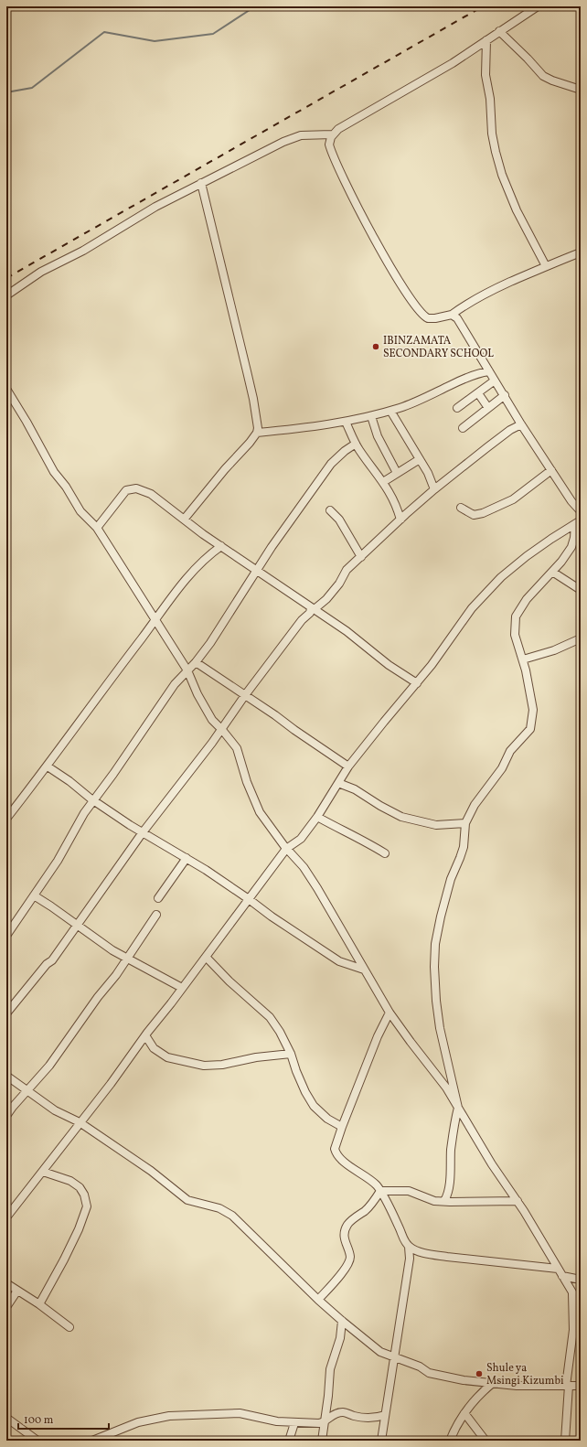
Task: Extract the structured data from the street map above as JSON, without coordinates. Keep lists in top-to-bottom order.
{
  "places": ["IBINZAMATA SECONDARY SCHOOL", "Shule ya Msingi Kizumbi"],
  "scale_bar": "100 m"
}
